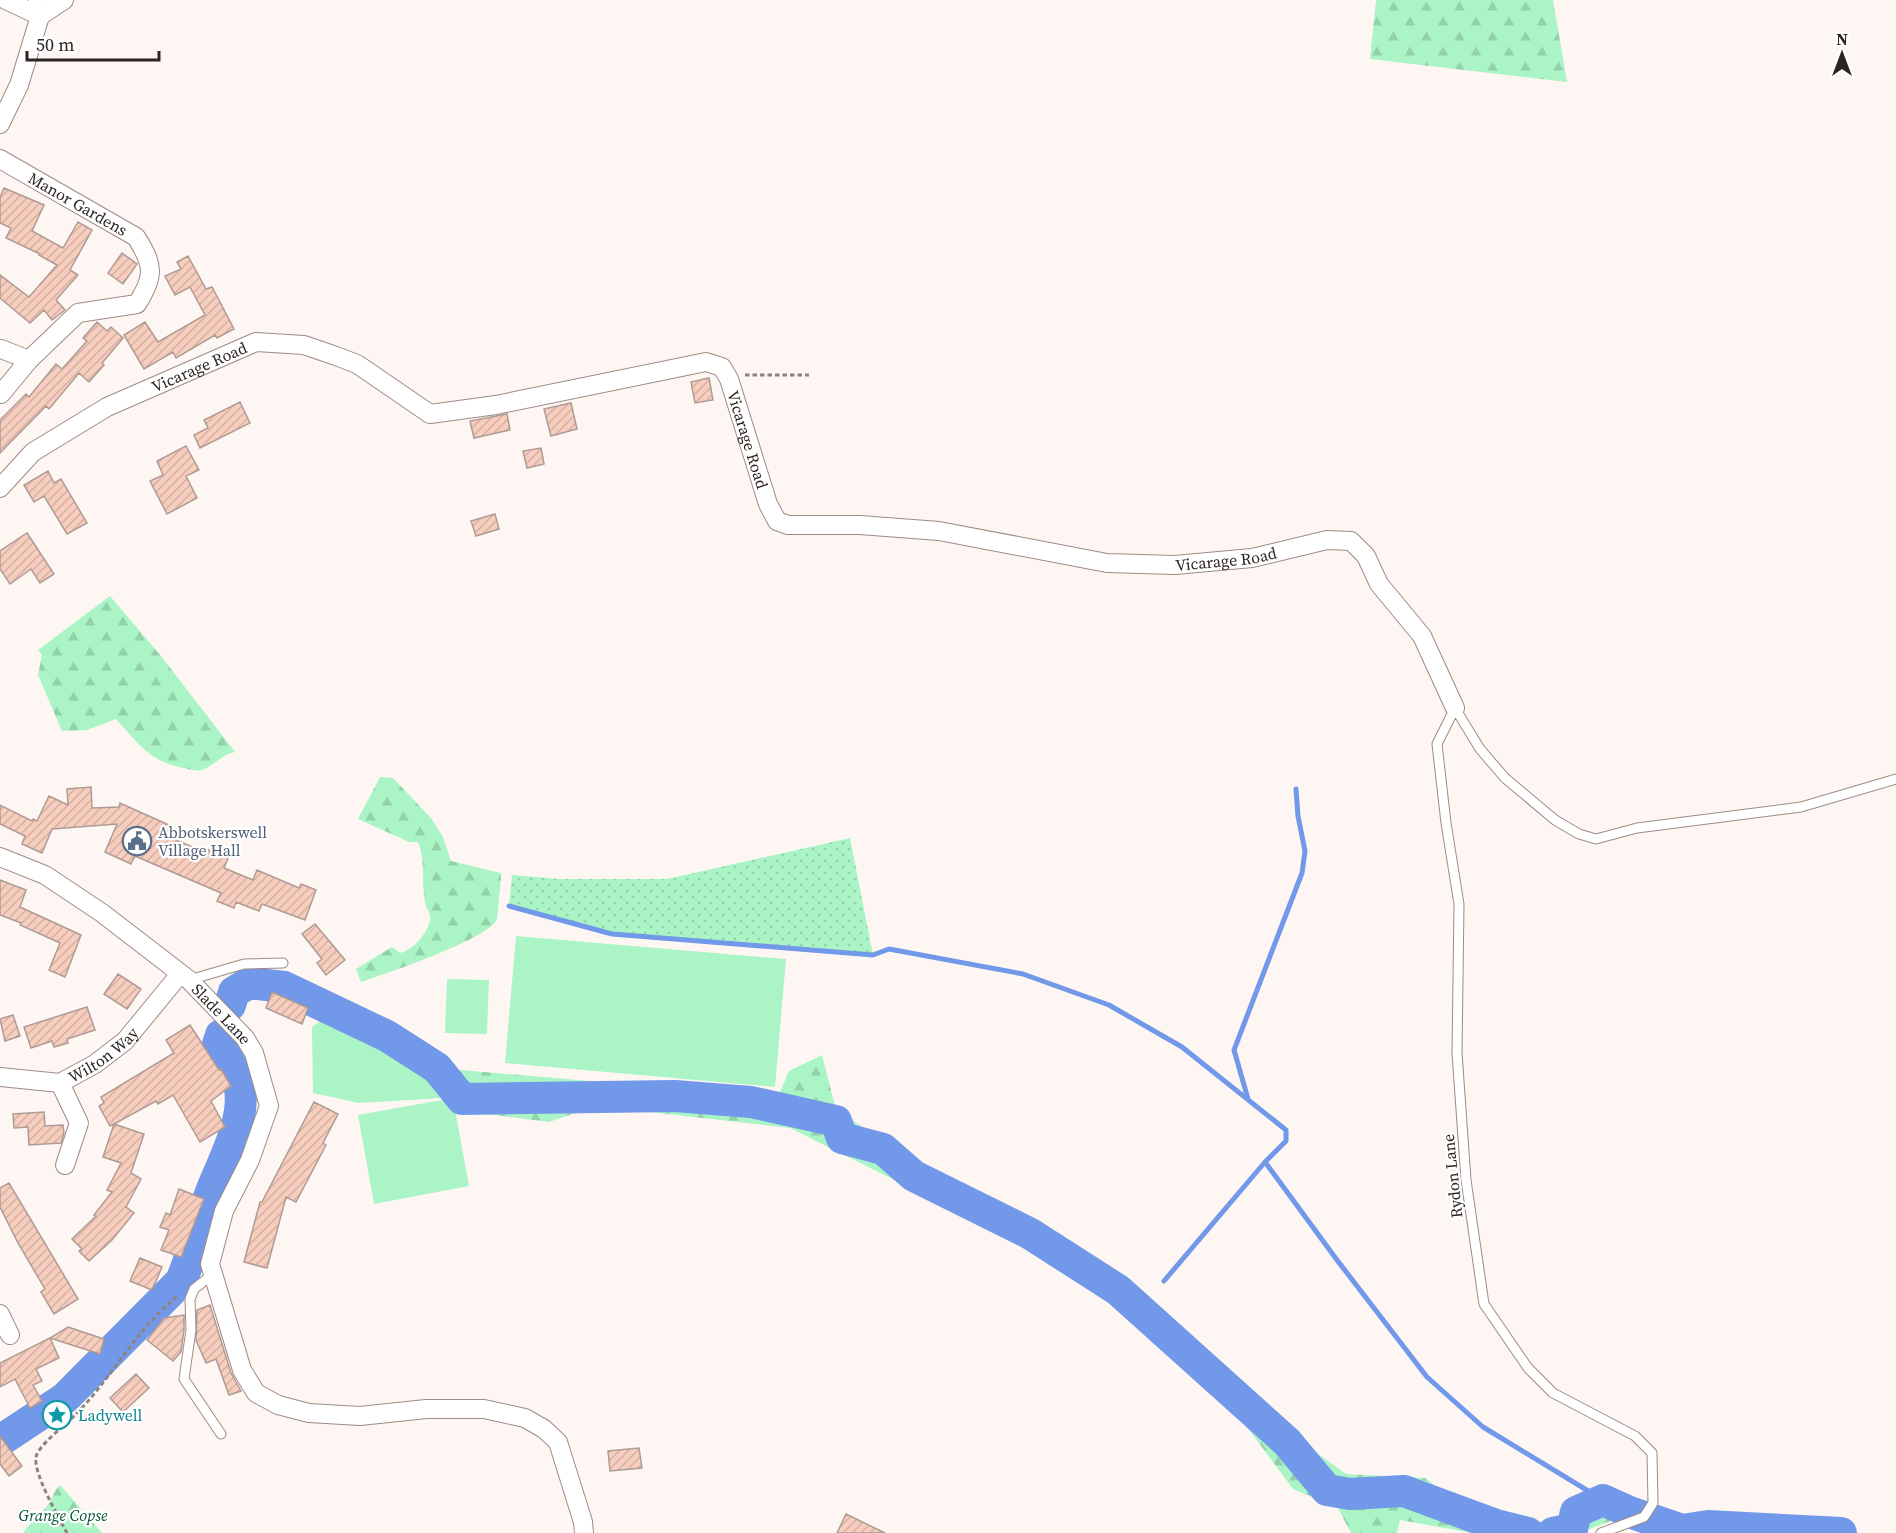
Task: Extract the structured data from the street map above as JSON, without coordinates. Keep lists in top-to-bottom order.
{
  "streets": {
    "street": [
      "Manor Gardens",
      "Vicarage Road",
      "Slade Lane",
      "Wilton Way"
    ],
    "lane": ["Rydon Lane"]
  },
  "crossings": [
    ["Vicarage Road", "Rydon Lane"],
    ["Slade Lane", "Wilton Way"]
  ],
  "parks": ["Grange Copse"],
  "places": {
    "public building": ["Abbotskerswell Village Hall"],
    "place": ["Ladywell"]
  },
  "scale_bar": "50 m",
  "north": "top"
}
